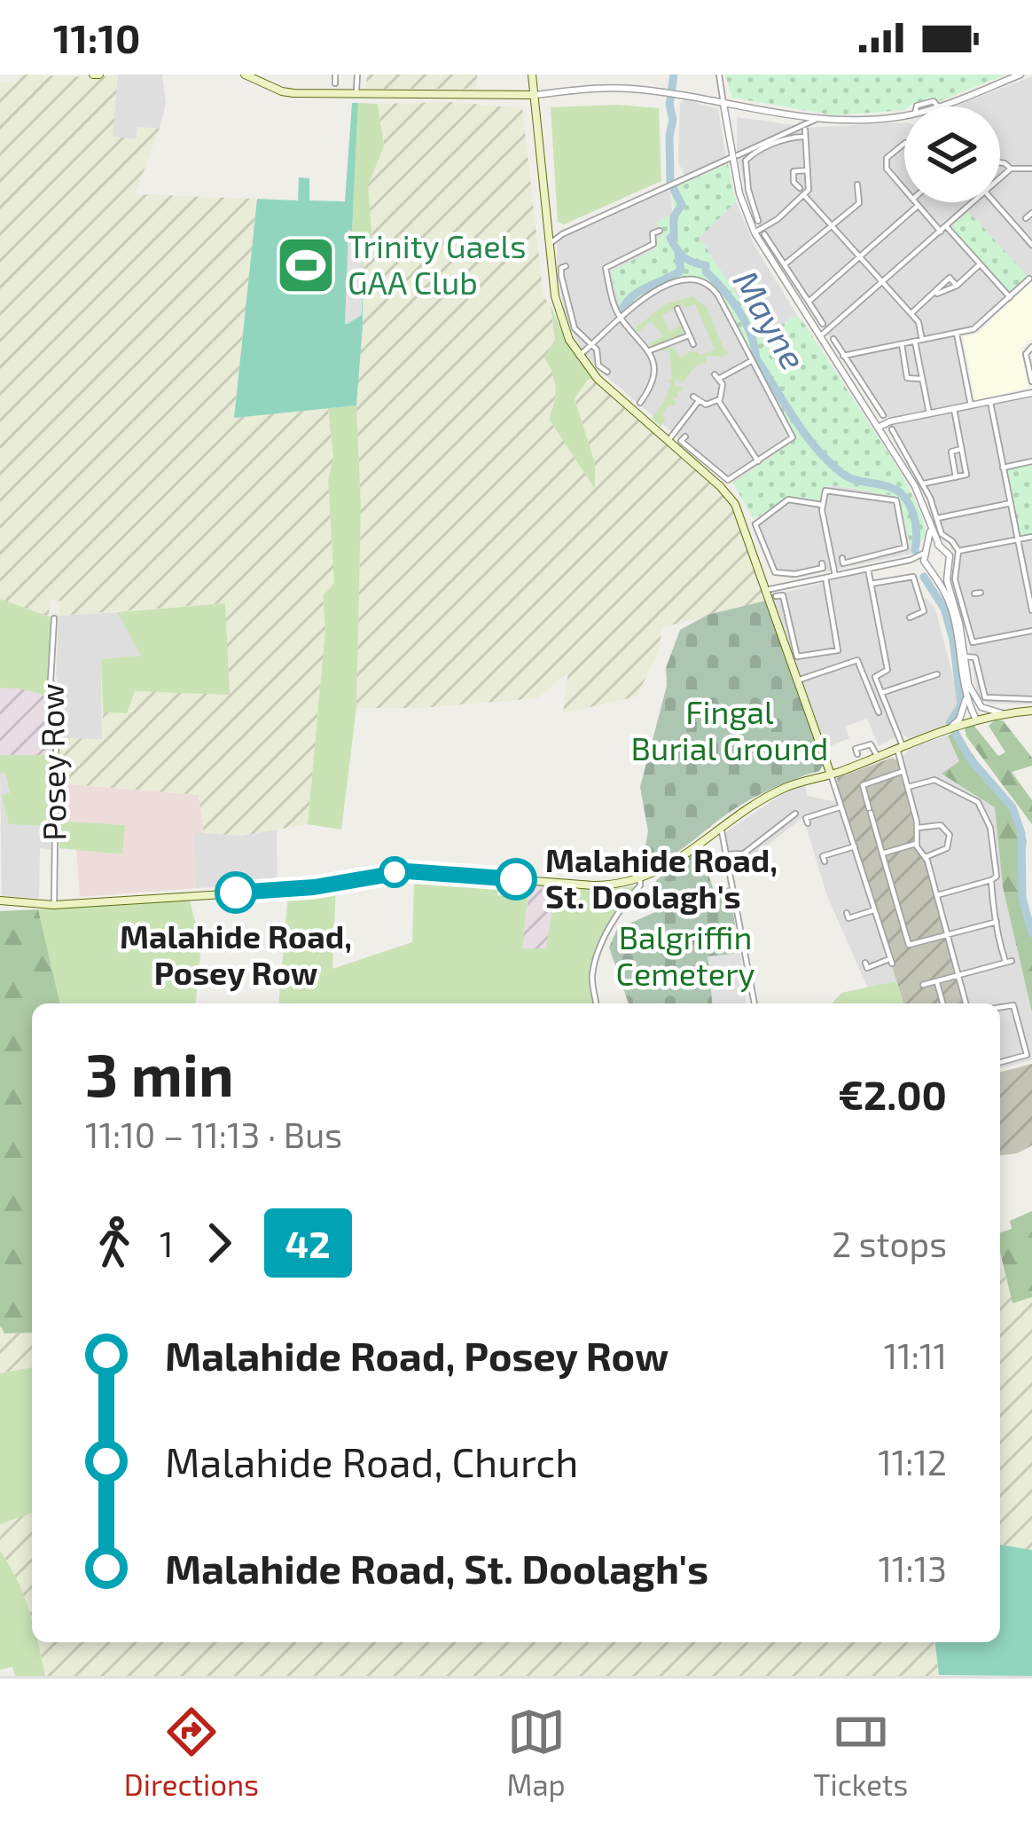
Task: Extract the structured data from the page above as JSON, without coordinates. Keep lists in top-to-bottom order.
{
  "streets": {
    "street": ["Posey Row"]
  },
  "water": ["Mayne"],
  "parks": ["Fingal Burial Ground", "Balgriffin Cemetery"],
  "places": {
    "sports": ["Trinity Gaels GAA Club"],
    "other": ["Malahide Road, St. Doolagh's", "Malahide Road, Posey Row"]
  },
  "lines": ["bus line 42"],
  "page": {
    "status": "11:10",
    "heading": ["3 min", "11:10 – 11:13 · Bus", "€2.00"],
    "legs": ["1", "42", "2 stops"],
    "list": [
      {
        "name": "Malahide Road, Posey Row",
        "value": "11:11"
      },
      {
        "name": "Malahide Road, Church",
        "value": "11:12"
      },
      {
        "name": "Malahide Road, St. Doolagh's",
        "value": "11:13"
      }
    ],
    "tabs": ["Directions", "Map", "Tickets"]
  }
}
